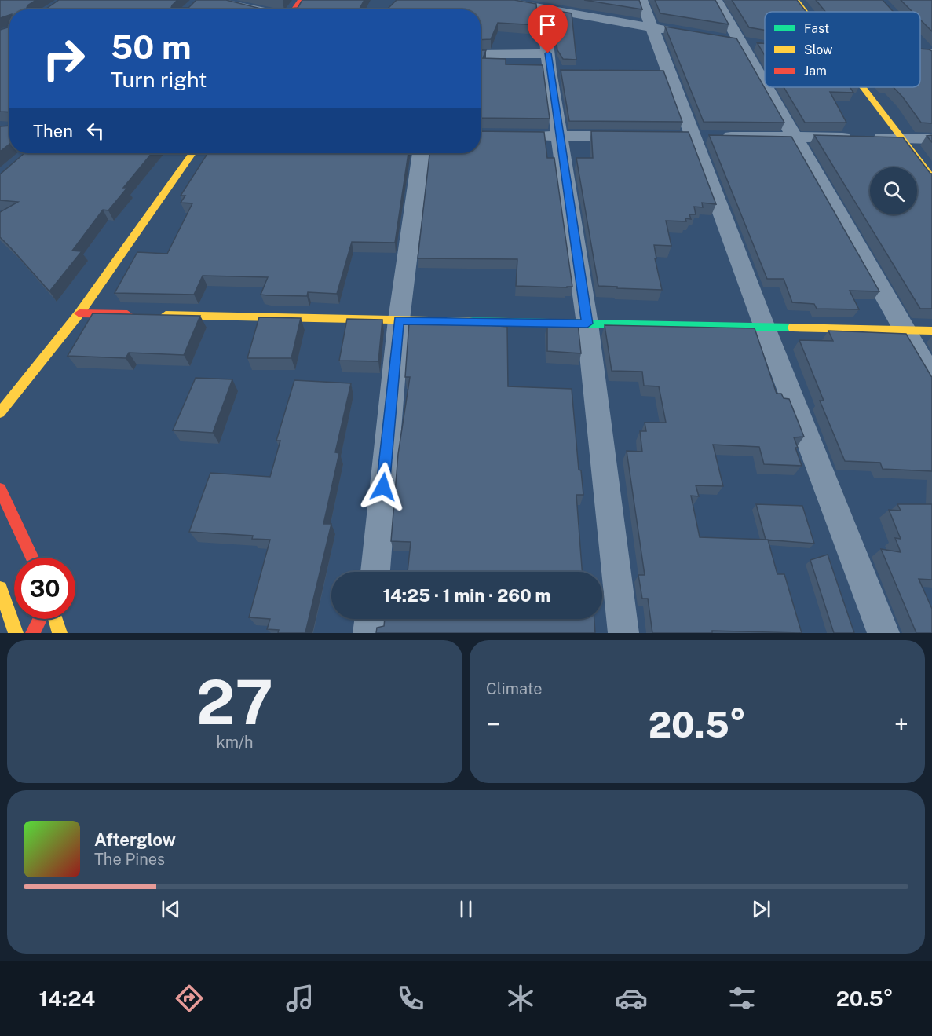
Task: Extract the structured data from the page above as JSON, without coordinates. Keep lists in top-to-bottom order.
{
  "legend": ["Fast", "Slow", "Jam"],
  "page": {
    "turn": ["50 m", "Turn right"],
    "then": "Then",
    "limit": "30",
    "trip": "14:25 · 1 min · 260 m",
    "tile": [
      ["27", "km/h"],
      "Climate"
    ],
    "heat": ["−", "20.5°", "+"],
    "song": ["Afterglow", "The Pines"],
    "tabs": ["14:24", "20.5°"]
  }
}
